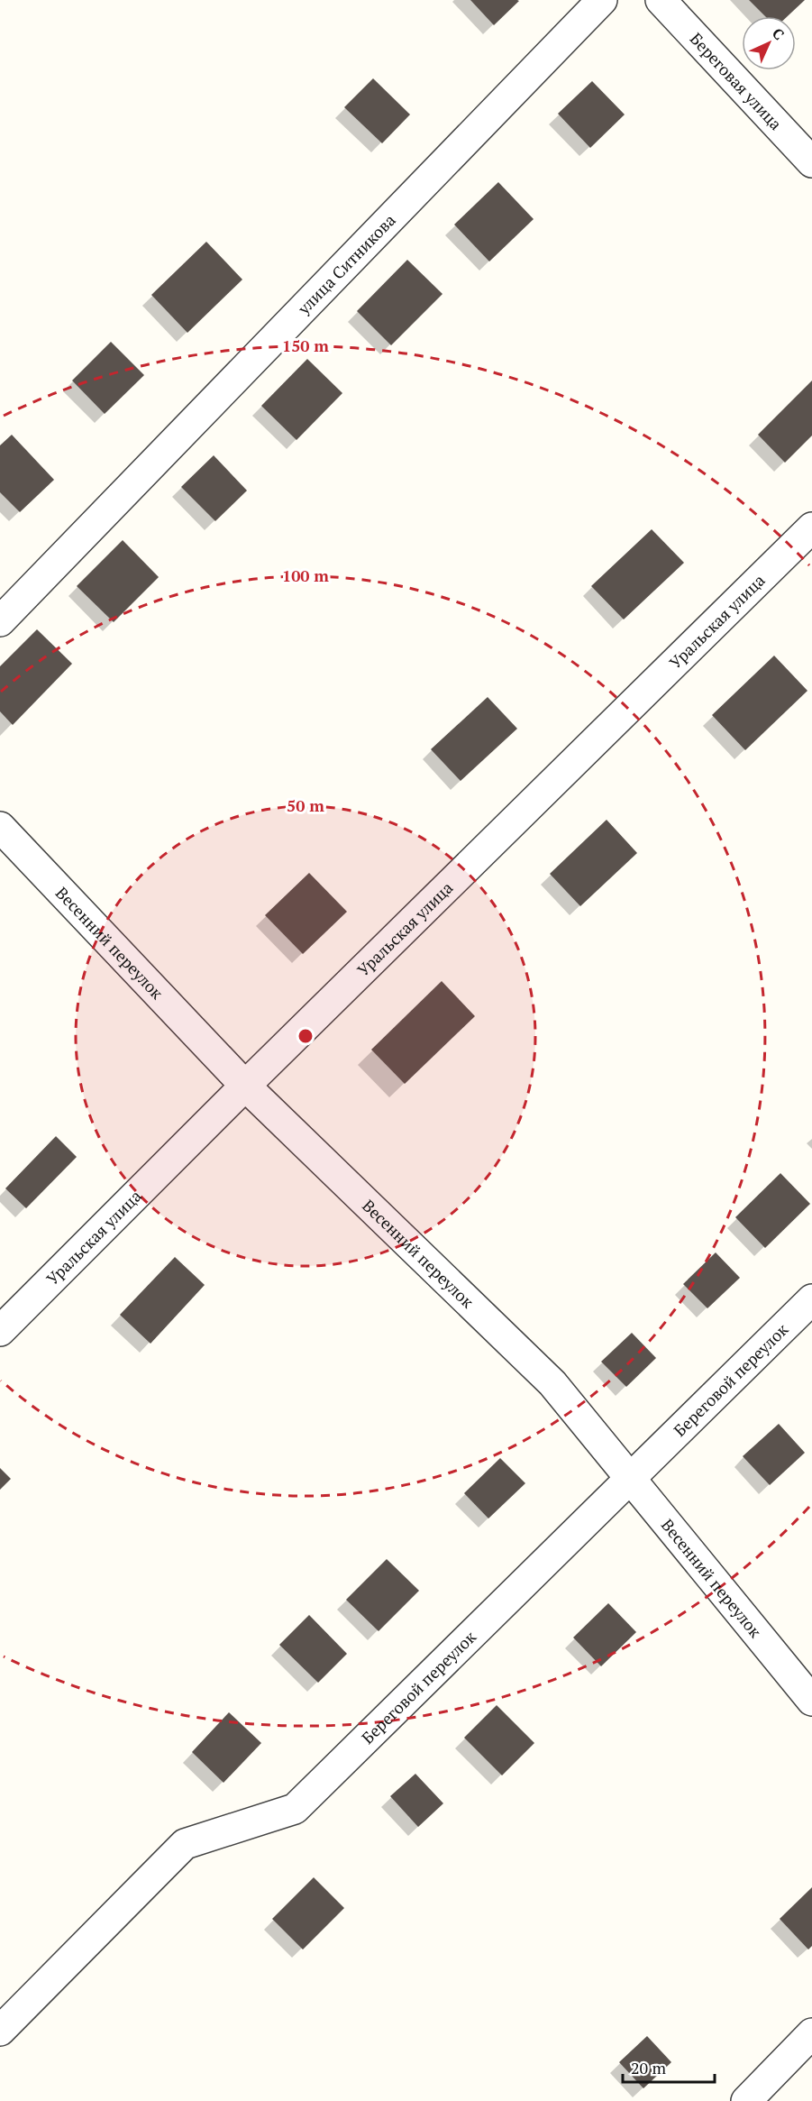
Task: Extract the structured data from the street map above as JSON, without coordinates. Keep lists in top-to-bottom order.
{
  "streets": {
    "street": [
      "Береговая улица",
      "улица Ситникова",
      "Уральская улица",
      "Весенний переулок",
      "Береговой переулок"
    ]
  },
  "crossings": [
    ["Уральская улица", "Весенний переулок"],
    ["Весенний переулок", "Береговой переулок"]
  ],
  "scale_bar": "20 m",
  "north": "top right",
  "rings": ["150 m", "100 m", "50 m"]
}
